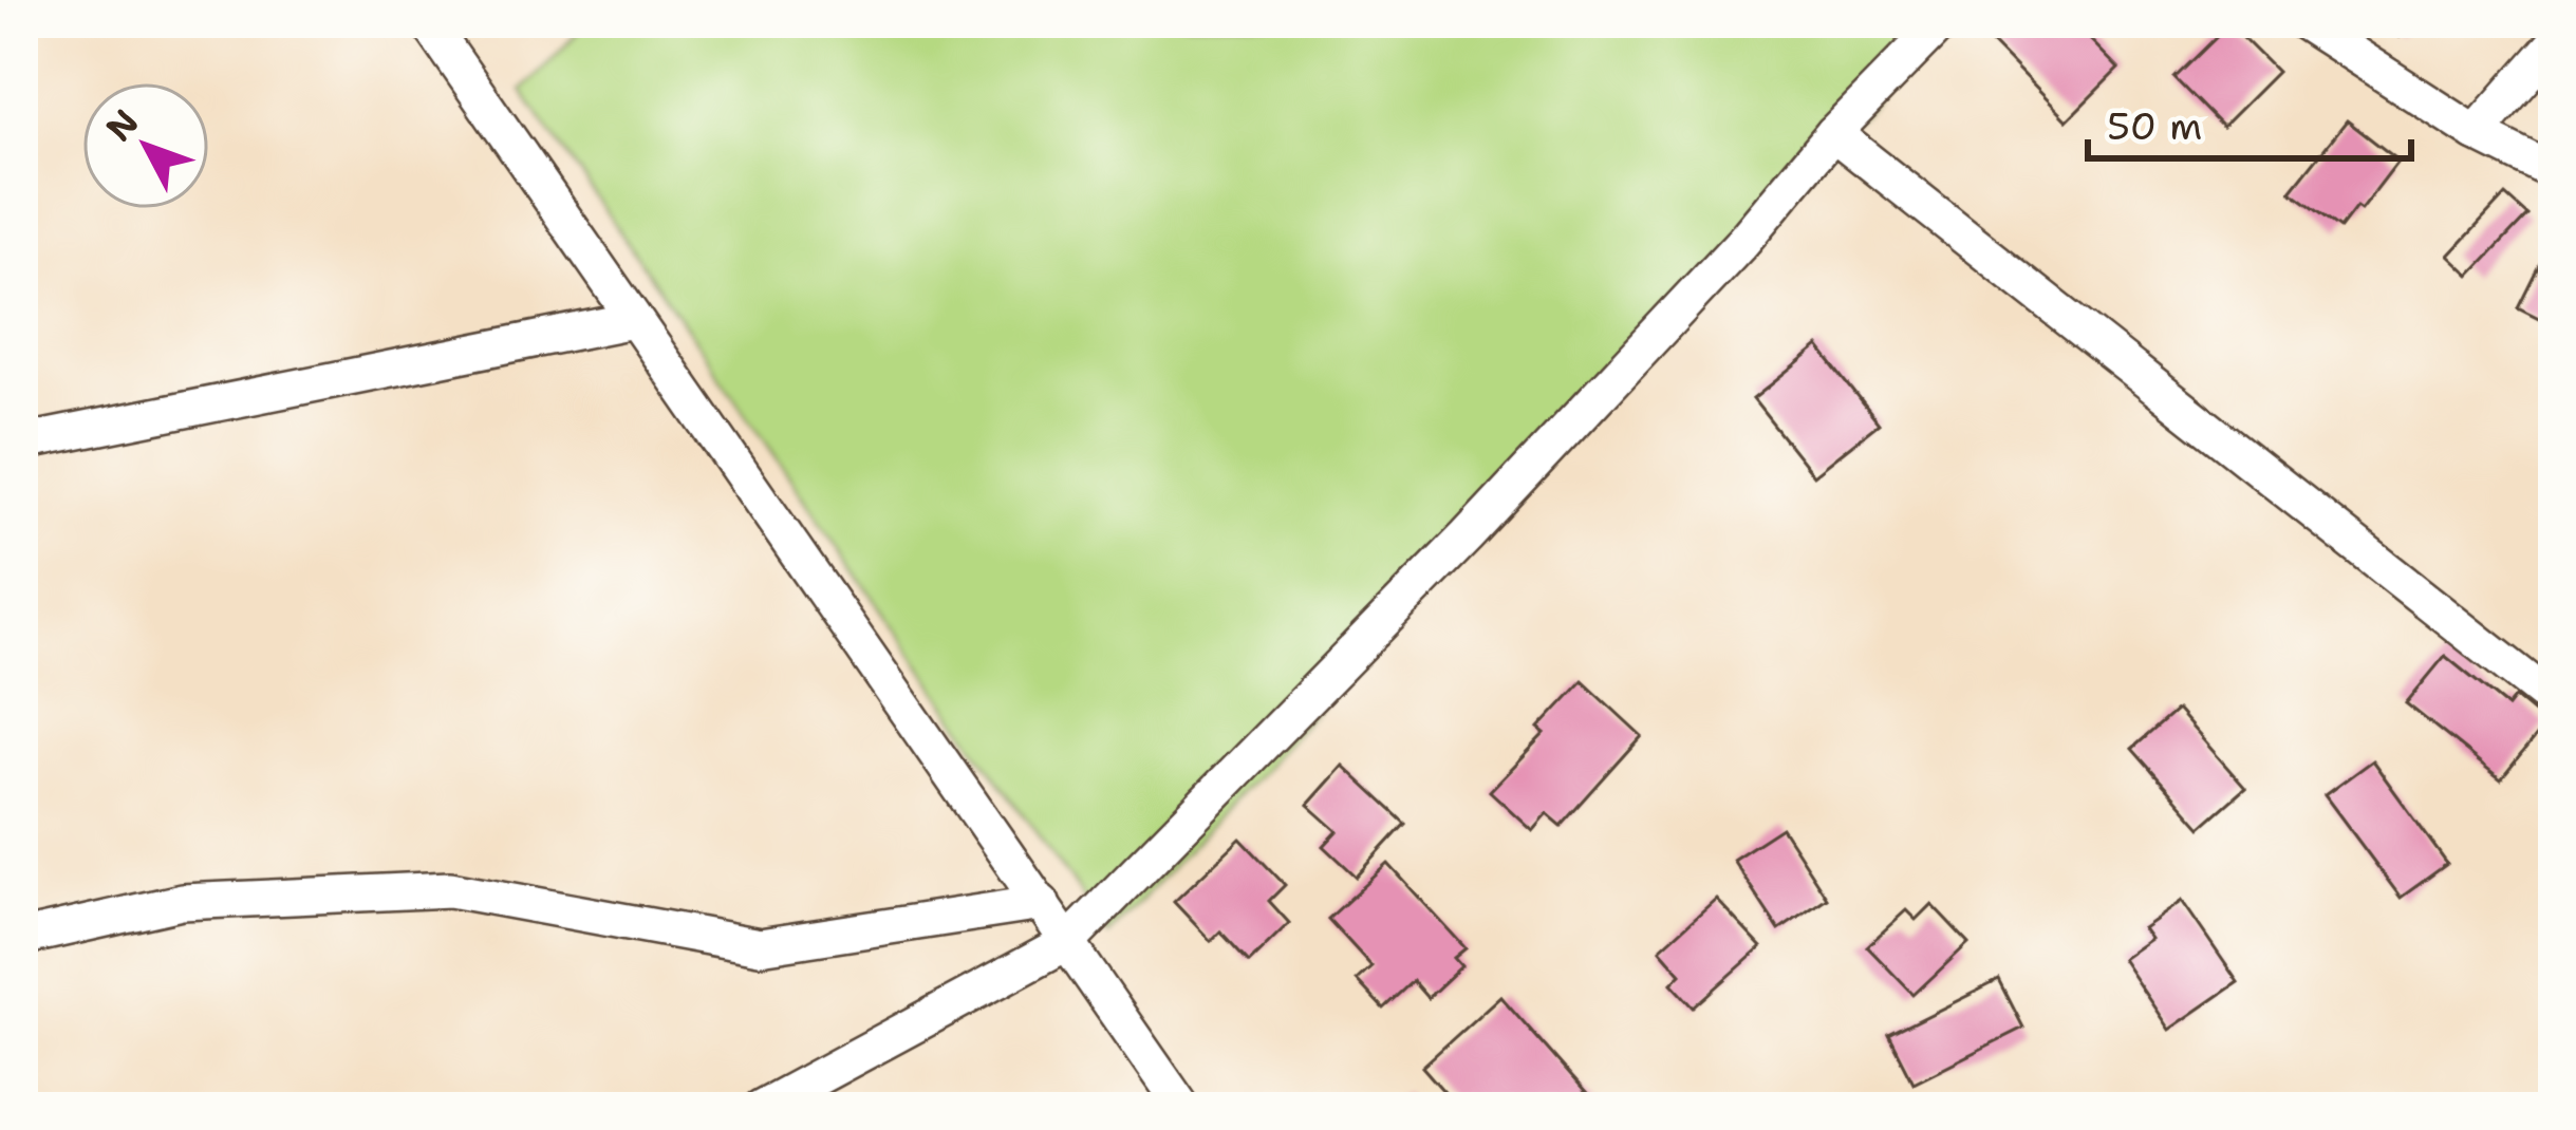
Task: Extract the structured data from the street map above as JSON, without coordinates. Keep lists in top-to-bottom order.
{
  "scale_bar": "50 m",
  "north": "top left"
}
